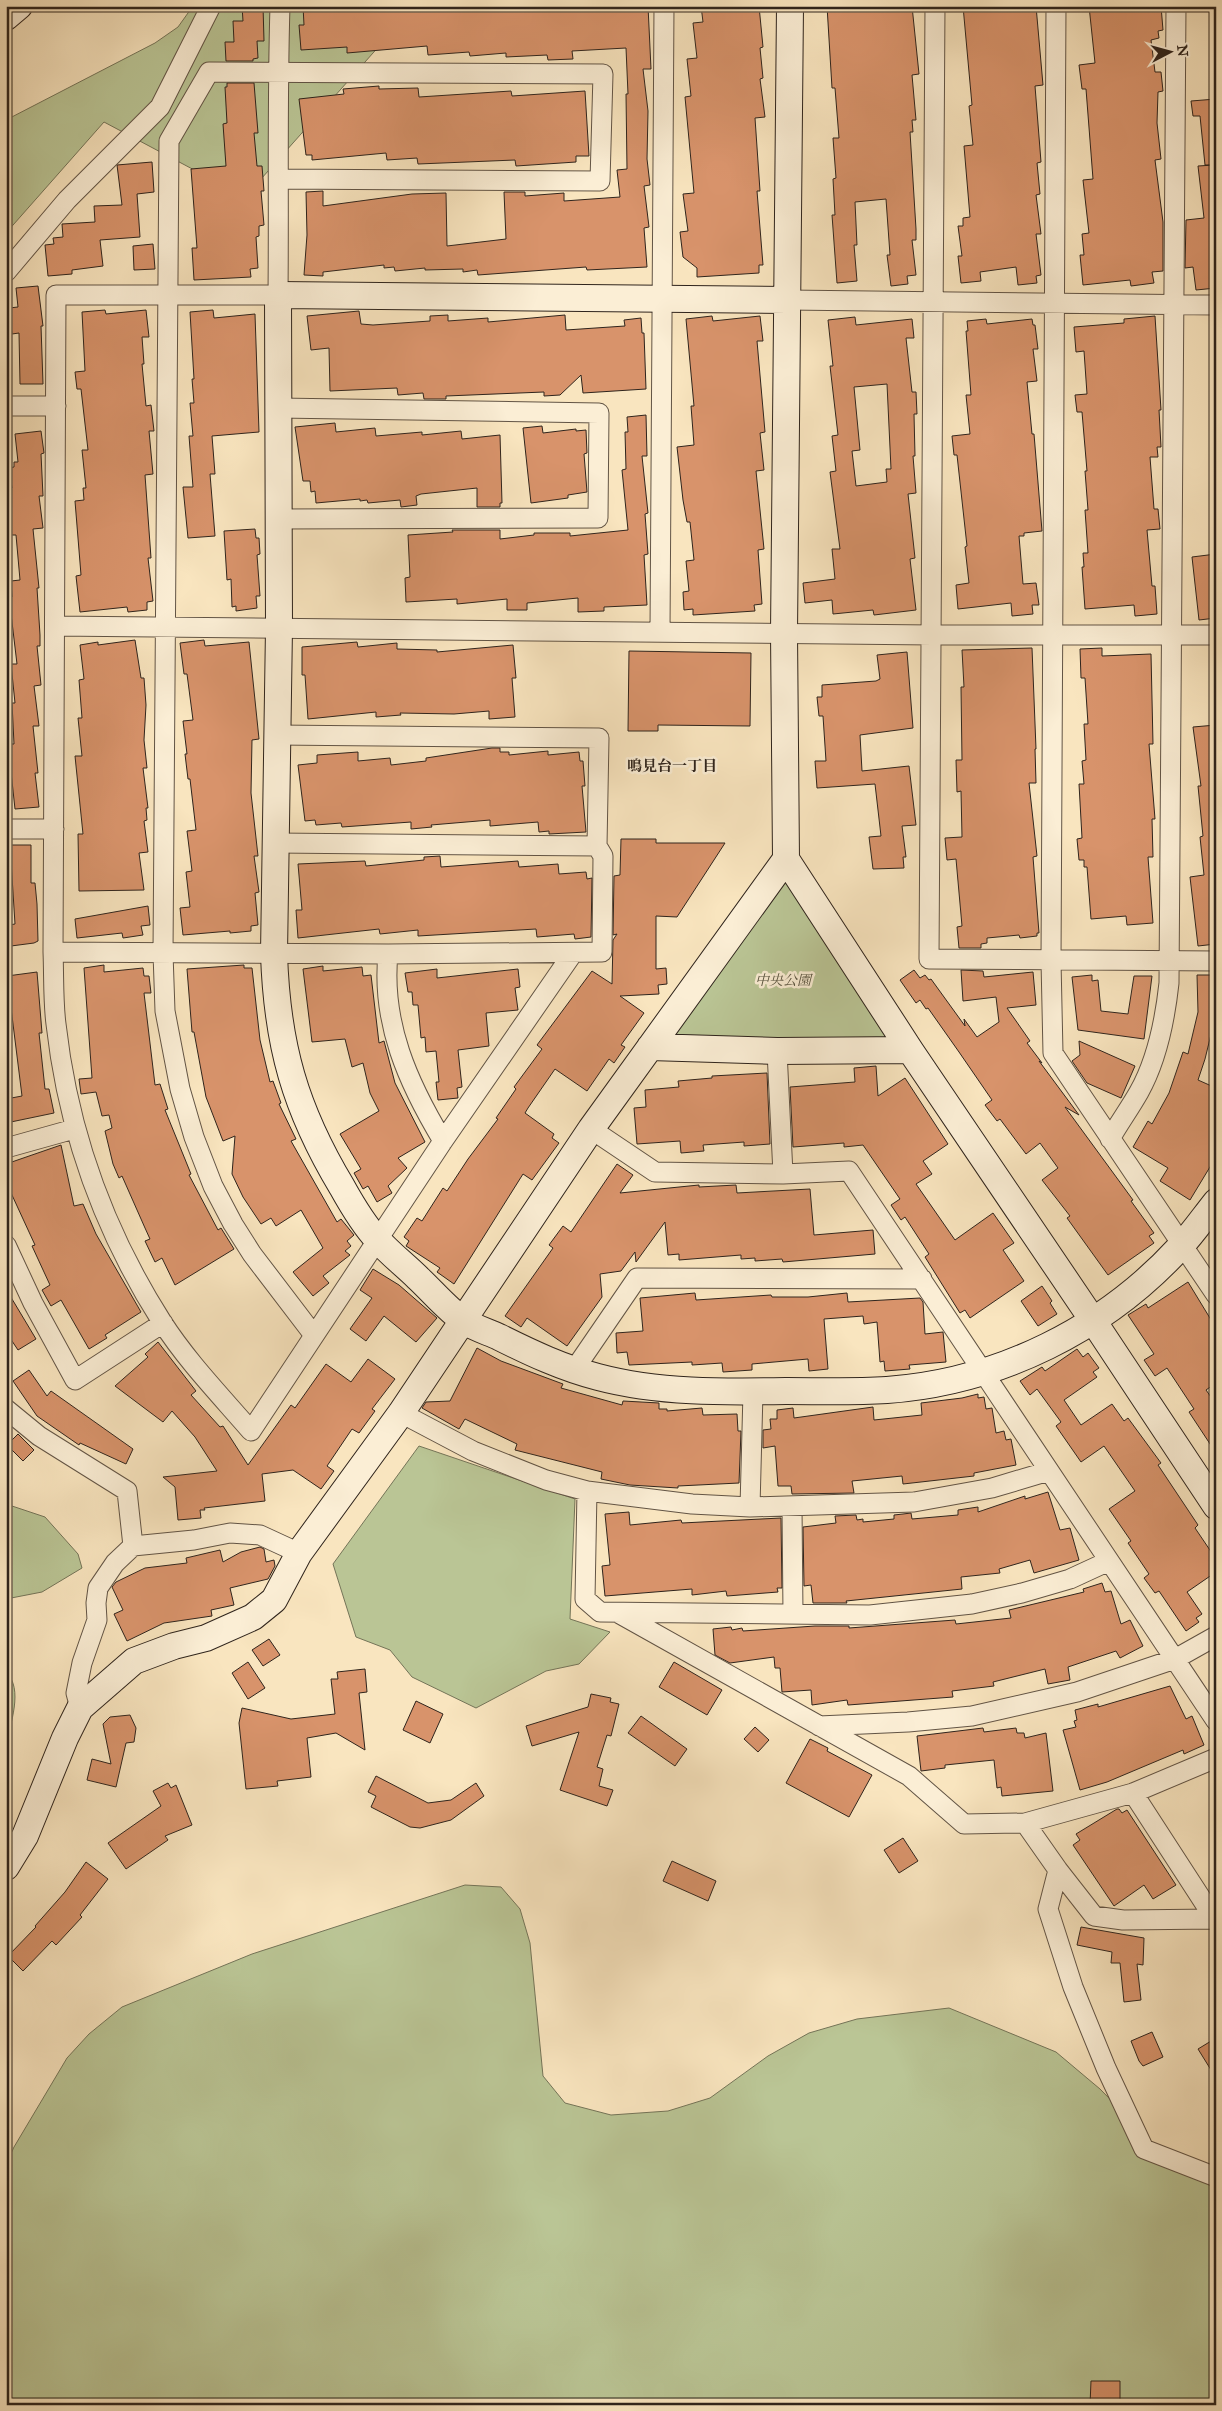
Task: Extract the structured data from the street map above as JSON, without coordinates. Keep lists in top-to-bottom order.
{
  "districts": ["鳴見台一丁目"],
  "parks": ["中央公園"],
  "north": "right"
}
